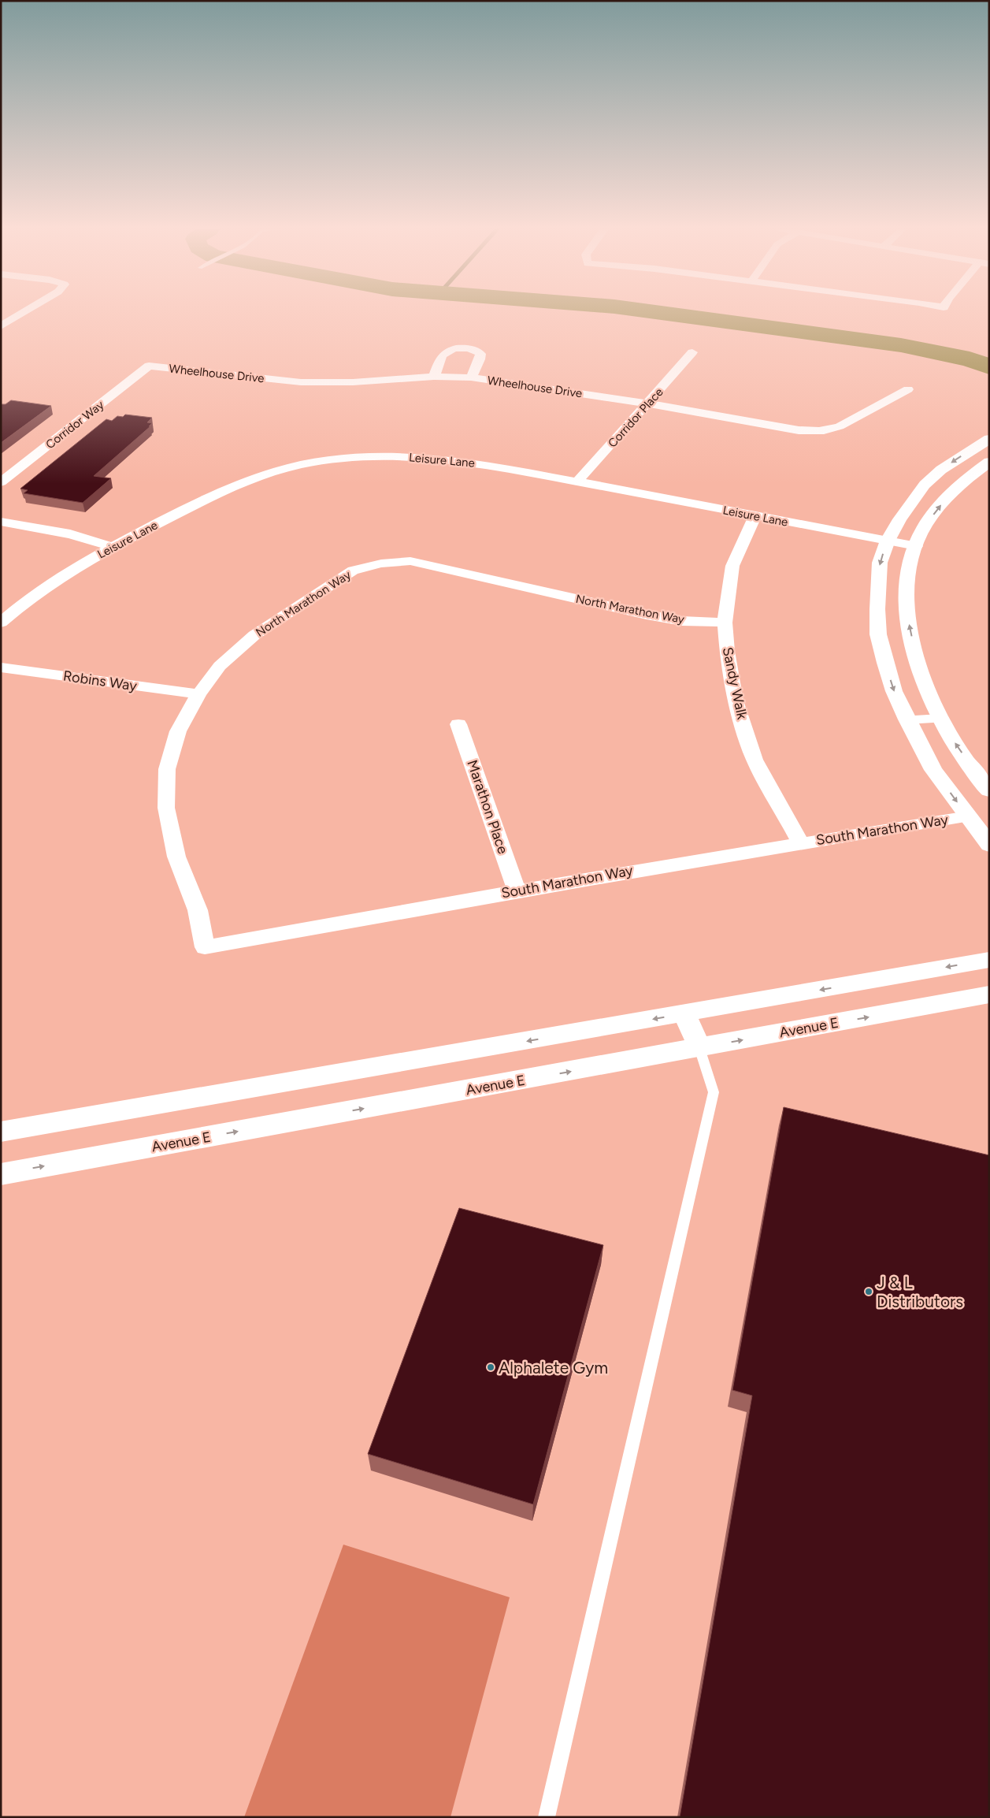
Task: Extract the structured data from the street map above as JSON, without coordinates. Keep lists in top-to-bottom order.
{
  "streets": {
    "street": [
      "Wheelhouse Drive",
      "Corridor Place",
      "Corridor Way",
      "Leisure Lane",
      "North Marathon Way",
      "Robins Way",
      "Sandy Walk",
      "Marathon Place",
      "South Marathon Way",
      "Avenue E"
    ]
  },
  "crossings": [
    ["Wheelhouse Drive", "Corridor Place"],
    ["Wheelhouse Drive", "Corridor Way"],
    ["Corridor Place", "Leisure Lane"],
    ["Leisure Lane", "Sandy Walk"],
    ["North Marathon Way", "Robins Way"],
    ["North Marathon Way", "Sandy Walk"],
    ["North Marathon Way", "South Marathon Way"],
    ["Sandy Walk", "South Marathon Way"],
    ["Marathon Place", "South Marathon Way"]
  ],
  "places": ["J & L Distributors", "Alphalete Gym"]
}
